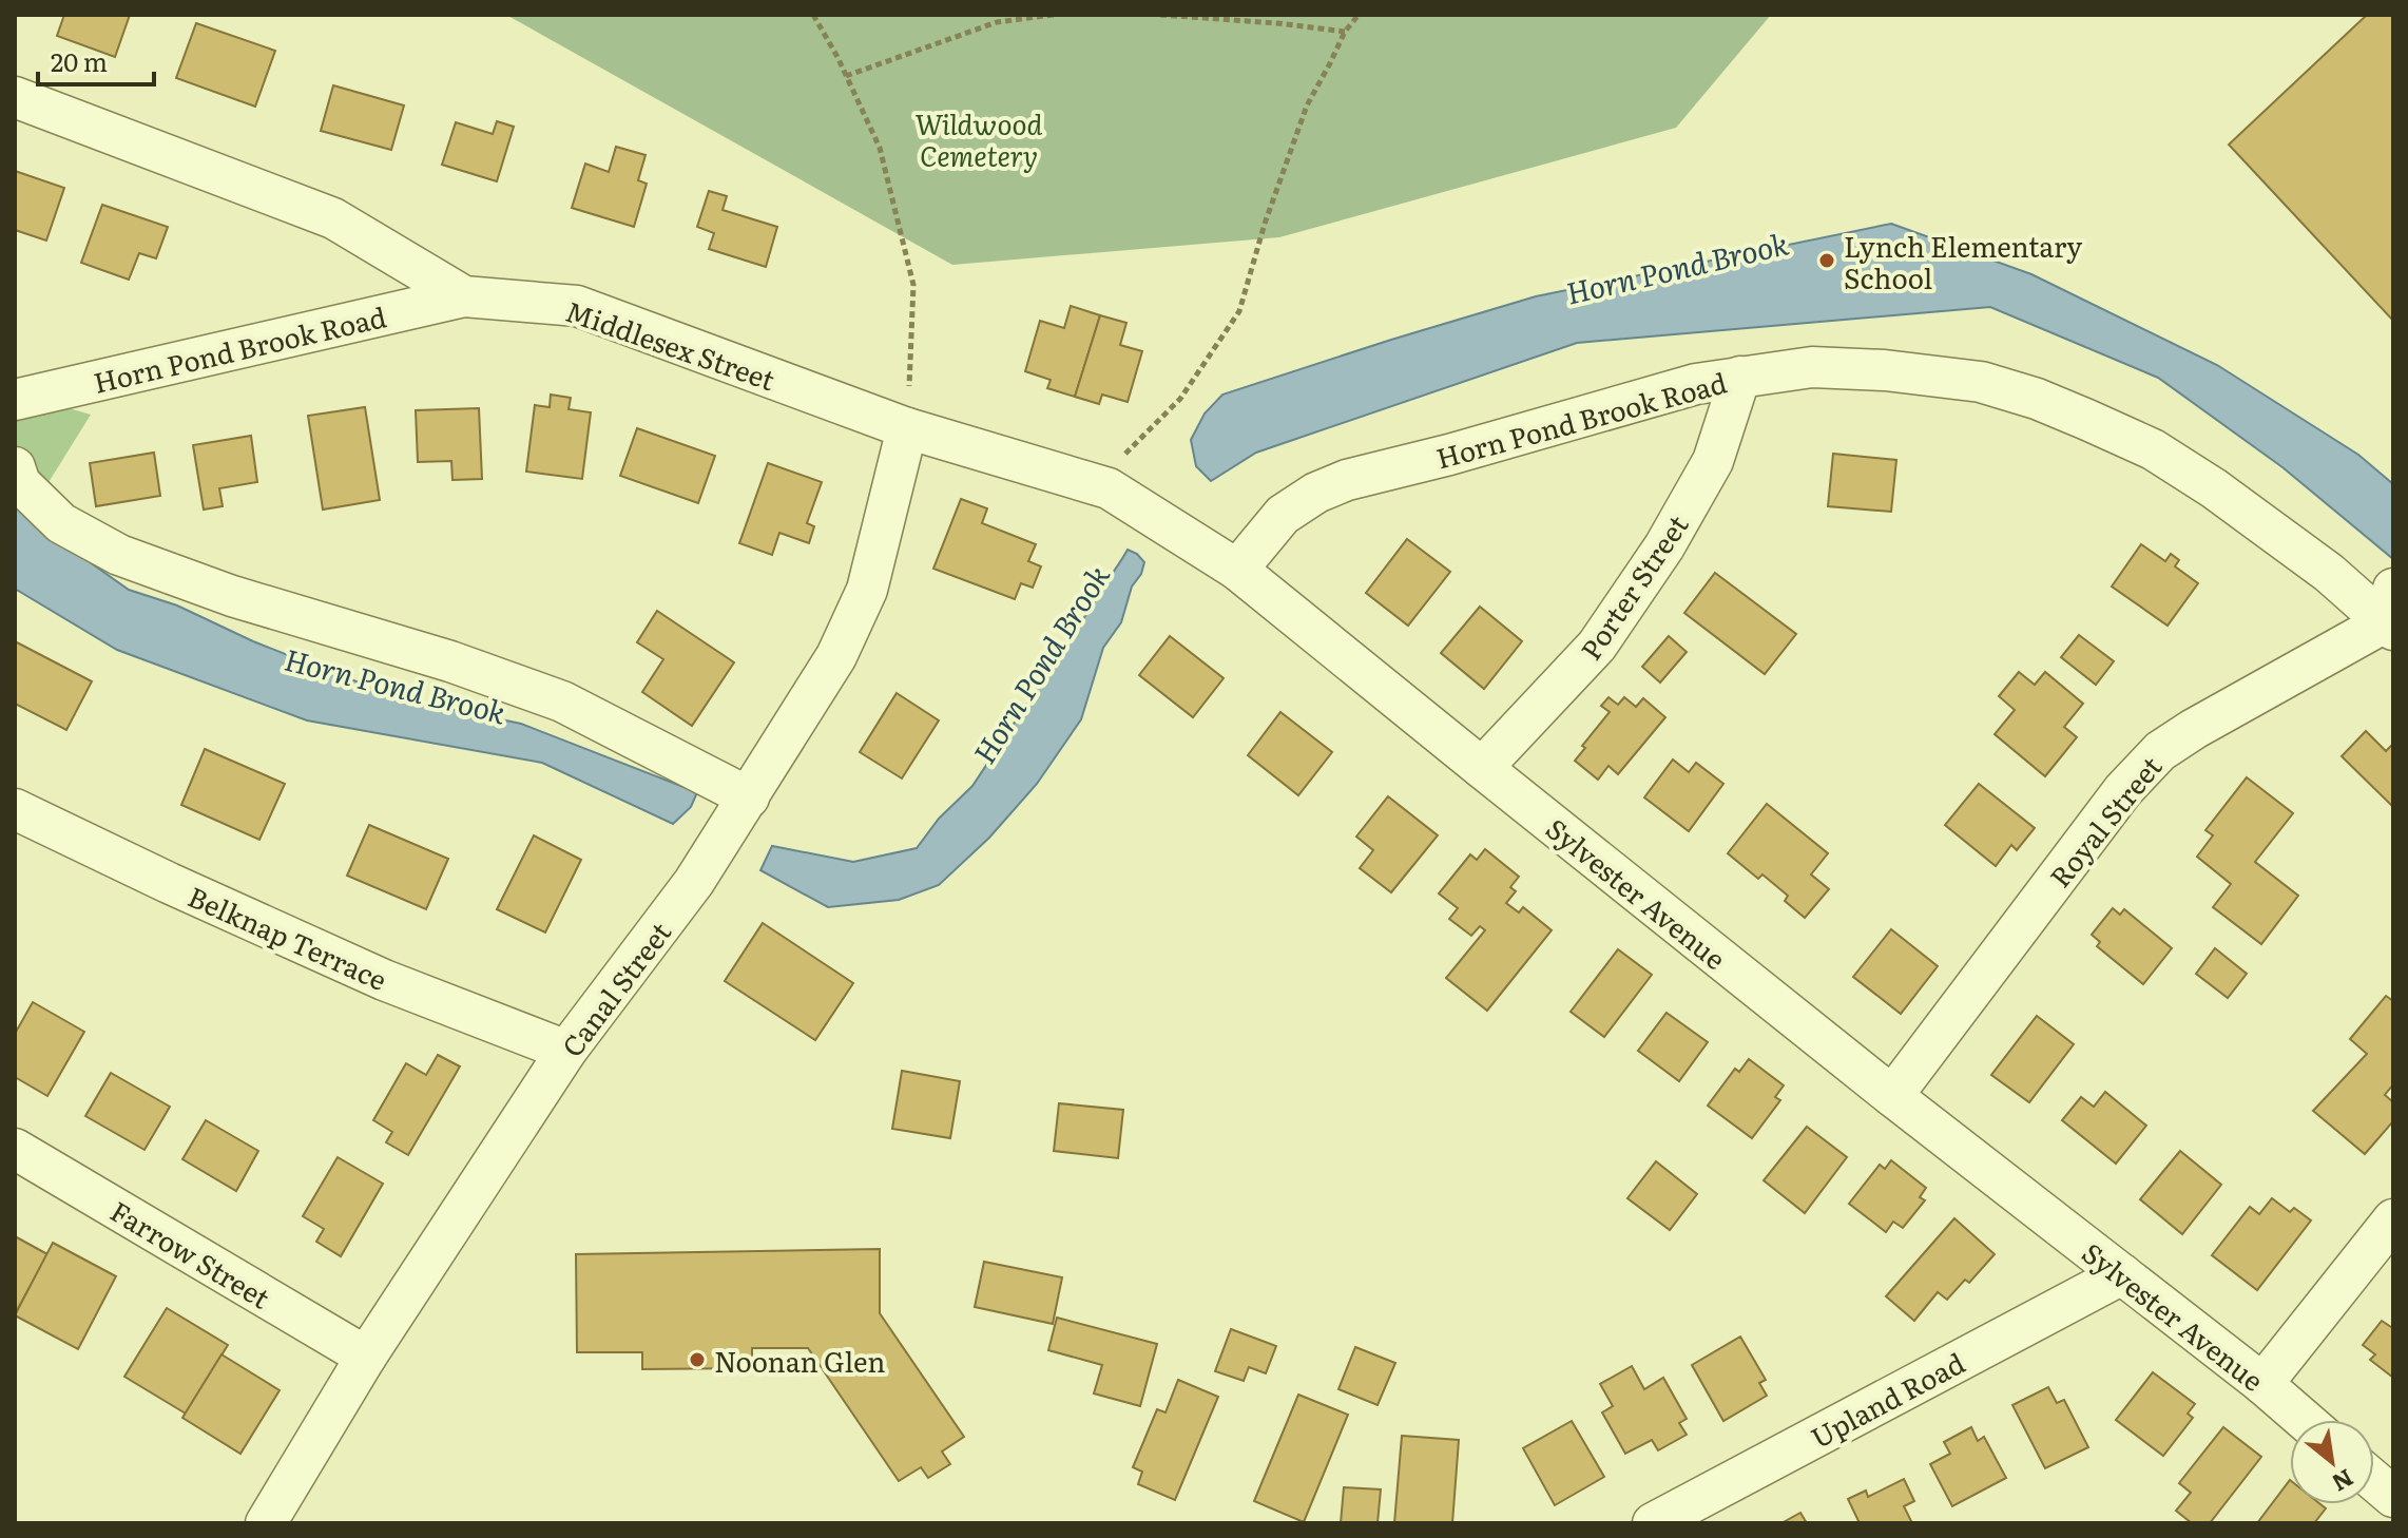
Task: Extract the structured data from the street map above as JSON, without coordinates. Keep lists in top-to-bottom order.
{
  "streets": {
    "street": [
      "Middlesex Street",
      "Horn Pond Brook Road",
      "Porter Street",
      "Royal Street",
      "Sylvester Avenue",
      "Belknap Terrace",
      "Canal Street",
      "Farrow Street",
      "Upland Road"
    ]
  },
  "crossings": [
    ["Middlesex Street", "Horn Pond Brook Road"],
    ["Middlesex Street", "Sylvester Avenue"],
    ["Middlesex Street", "Canal Street"],
    ["Horn Pond Brook Road", "Porter Street"],
    ["Horn Pond Brook Road", "Royal Street"],
    ["Horn Pond Brook Road", "Sylvester Avenue"],
    ["Porter Street", "Sylvester Avenue"],
    ["Royal Street", "Sylvester Avenue"],
    ["Sylvester Avenue", "Canal Street"],
    ["Sylvester Avenue", "Upland Road"],
    ["Belknap Terrace", "Canal Street"],
    ["Canal Street", "Farrow Street"]
  ],
  "water": ["Horn Pond Brook"],
  "parks": ["Wildwood Cemetery"],
  "places": ["Lynch Elementary School", "Noonan Glen"],
  "scale_bar": "20 m",
  "north": "bottom right"
}
